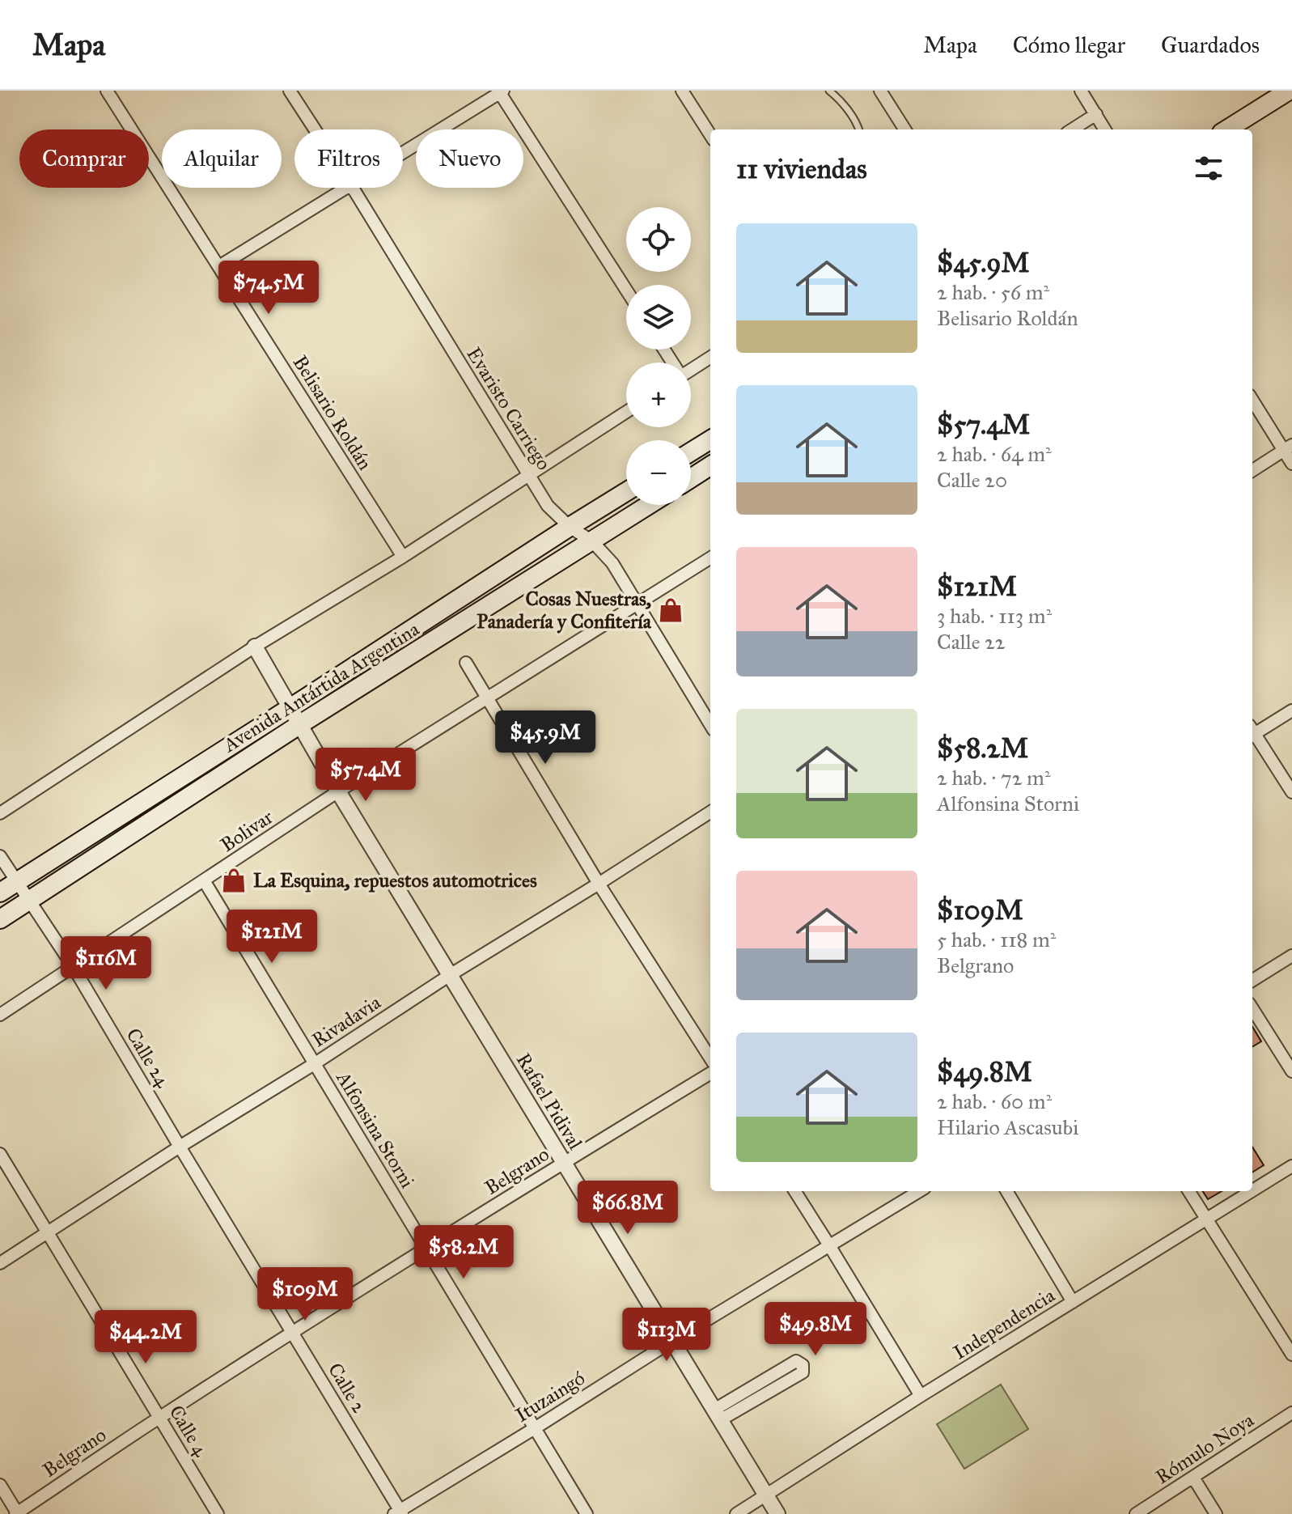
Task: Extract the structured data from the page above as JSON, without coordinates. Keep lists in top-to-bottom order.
{
  "streets": {
    "main road": ["Avenida Antártida Argentina"],
    "street": [
      "Evaristo Carriego",
      "Belisario Roldán",
      "Bolivar",
      "Rivadavia",
      "Calle 24",
      "Rafael Pidival",
      "Alfonsina Storni",
      "Belgrano",
      "Independencia",
      "Calle 2",
      "Ituzaingó",
      "Calle 4",
      "Rómulo Noya"
    ]
  },
  "crossings": [
    ["Evaristo Carriego", "Avenida Antártida Argentina"],
    ["Evaristo Carriego", "Bolivar"],
    ["Avenida Antártida Argentina", "Calle 24"],
    ["Avenida Antártida Argentina", "Rafael Pidival"],
    ["Bolivar", "Calle 24"],
    ["Bolivar", "Rafael Pidival"],
    ["Bolivar", "Alfonsina Storni"],
    ["Rivadavia", "Calle 24"],
    ["Rivadavia", "Rafael Pidival"],
    ["Rivadavia", "Alfonsina Storni"],
    ["Rivadavia", "Calle 2"],
    ["Rivadavia", "Calle 4"],
    ["Calle 24", "Calle 2"],
    ["Rafael Pidival", "Belgrano"],
    ["Rafael Pidival", "Independencia"],
    ["Rafael Pidival", "Ituzaingó"],
    ["Alfonsina Storni", "Belgrano"],
    ["Alfonsina Storni", "Ituzaingó"],
    ["Belgrano", "Calle 2"],
    ["Belgrano", "Calle 4"],
    ["Calle 2", "Ituzaingó"]
  ],
  "places": {
    "shop": ["Cosas Nuestras, Panadería y Confitería", "La Esquina, repuestos automotrices"]
  },
  "page": {
    "header": "Mapa",
    "nav": ["Mapa", "Cómo llegar", "Guardados"],
    "chip": [
      "Comprar",
      "Alquilar",
      "Filtros",
      "Nuevo"
    ],
    "heading": "11 viviendas",
    "map_buttons": ["+", "−"],
    "list": [
      {
        "name": "$45.9M",
        "note": "2 hab. · 56 m² · Belisario Roldán"
      },
      {
        "name": "$57.4M",
        "note": "2 hab. · 64 m² · Calle 20"
      },
      {
        "name": "$121M",
        "note": "3 hab. · 113 m² · Calle 22"
      },
      {
        "name": "$58.2M",
        "note": "2 hab. · 72 m² · Alfonsina Storni"
      },
      {
        "name": "$109M",
        "note": "5 hab. · 118 m² · Belgrano"
      },
      {
        "name": "$49.8M",
        "note": "2 hab. · 60 m² · Hilario Ascasubi"
      }
    ],
    "price": [
      "$74.5M",
      "$45.9M",
      "$57.4M",
      "$121M",
      "$116M",
      "$66.8M",
      "$58.2M",
      "$109M",
      "$49.8M",
      "$113M",
      "$44.2M"
    ]
  }
}
